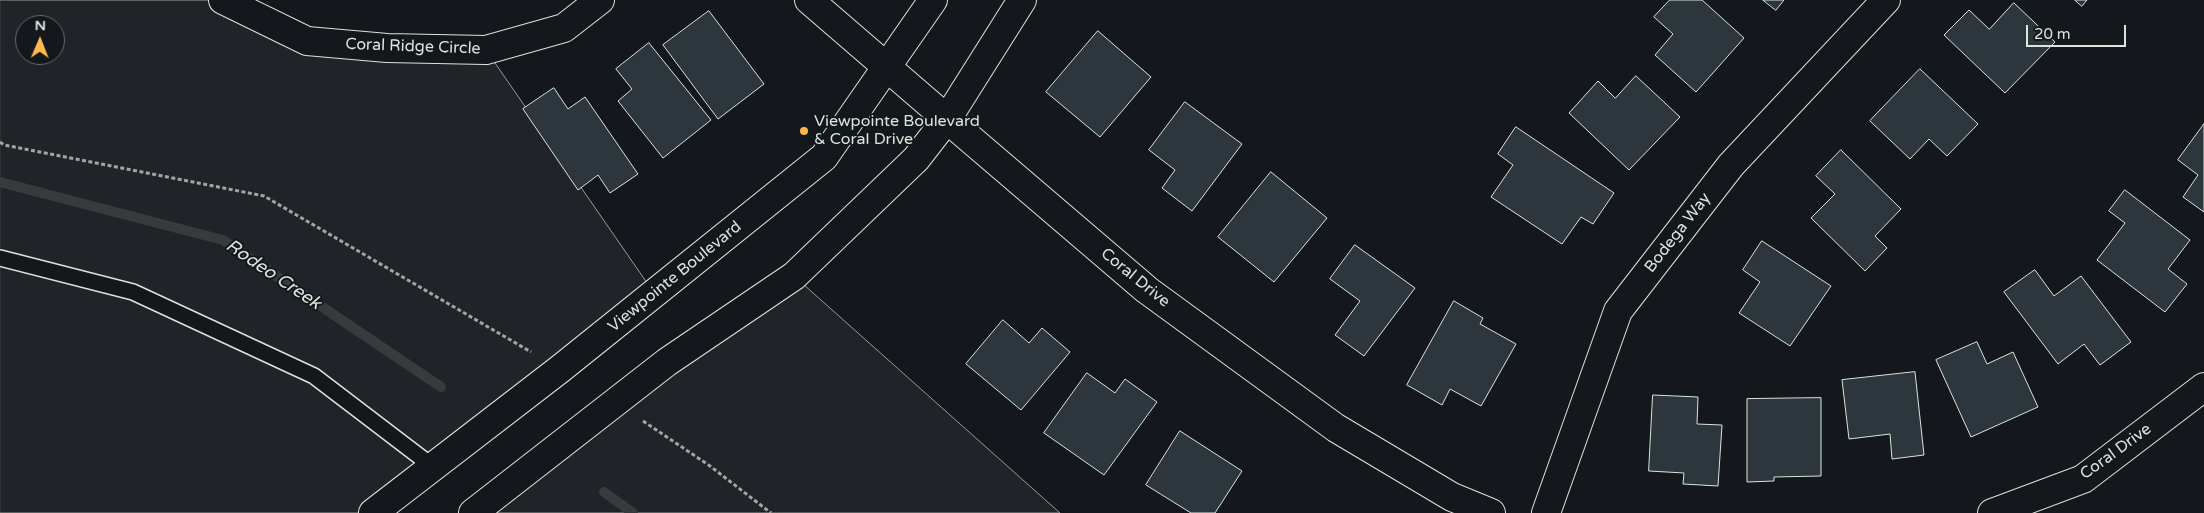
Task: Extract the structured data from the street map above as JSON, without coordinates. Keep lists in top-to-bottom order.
{
  "streets": {
    "street": [
      "Coral Ridge Circle",
      "Bodega Way",
      "Viewpointe Boulevard",
      "Coral Drive"
    ]
  },
  "crossings": [
    ["Viewpointe Boulevard", "Coral Drive"]
  ],
  "water": ["Rodeo Creek"],
  "places": ["Viewpointe Boulevard & Coral Drive"],
  "scale_bar": "20 m",
  "north": "top"
}
